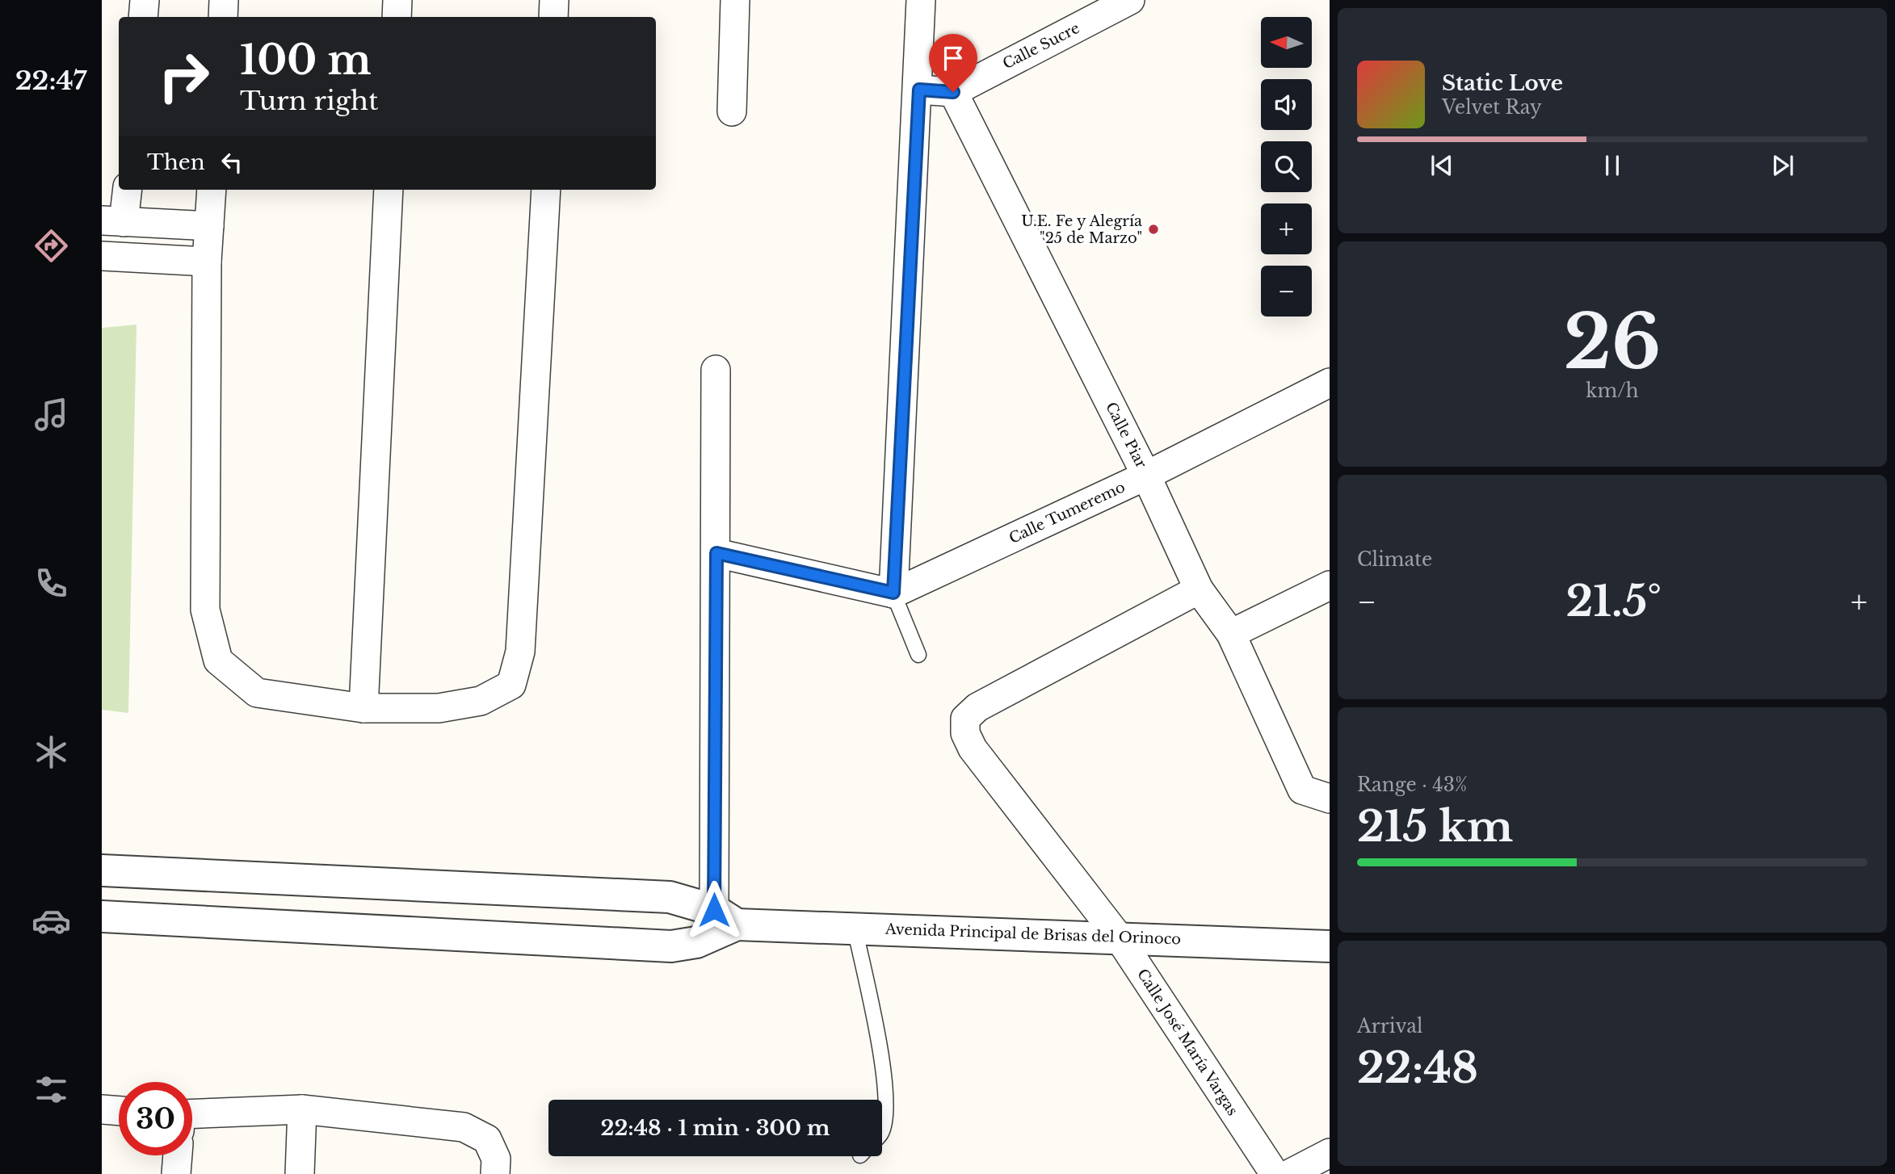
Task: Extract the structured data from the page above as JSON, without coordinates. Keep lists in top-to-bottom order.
{
  "streets": {
    "street": [
      "Calle Sucre",
      "Calle Piar",
      "Calle Tumeremo",
      "Avenida Principal de Brisas del Orinoco",
      "Calle José María Vargas"
    ]
  },
  "crossings": [
    ["Calle Sucre", "Calle Piar"],
    ["Calle Piar", "Calle Tumeremo"],
    ["Calle Piar", "Calle José María Vargas"],
    ["Avenida Principal de Brisas del Orinoco", "Calle José María Vargas"]
  ],
  "places": ["U.E. Fe y Alegría \"25 de Marzo\""],
  "north": "left",
  "page": {
    "tabs": "22:47",
    "map_buttons": ["+", "−"],
    "turn": ["100 m", "Turn right"],
    "song": ["Static Love", "Velvet Ray"],
    "then": "Then",
    "tile": [
      ["26", "km/h"],
      "Climate",
      ["Range · 43%", "215 km"],
      ["Arrival", "22:48"]
    ],
    "heat": ["−", "21.5°", "+"],
    "limit": "30",
    "trip": "22:48 · 1 min · 300 m"
  }
}
